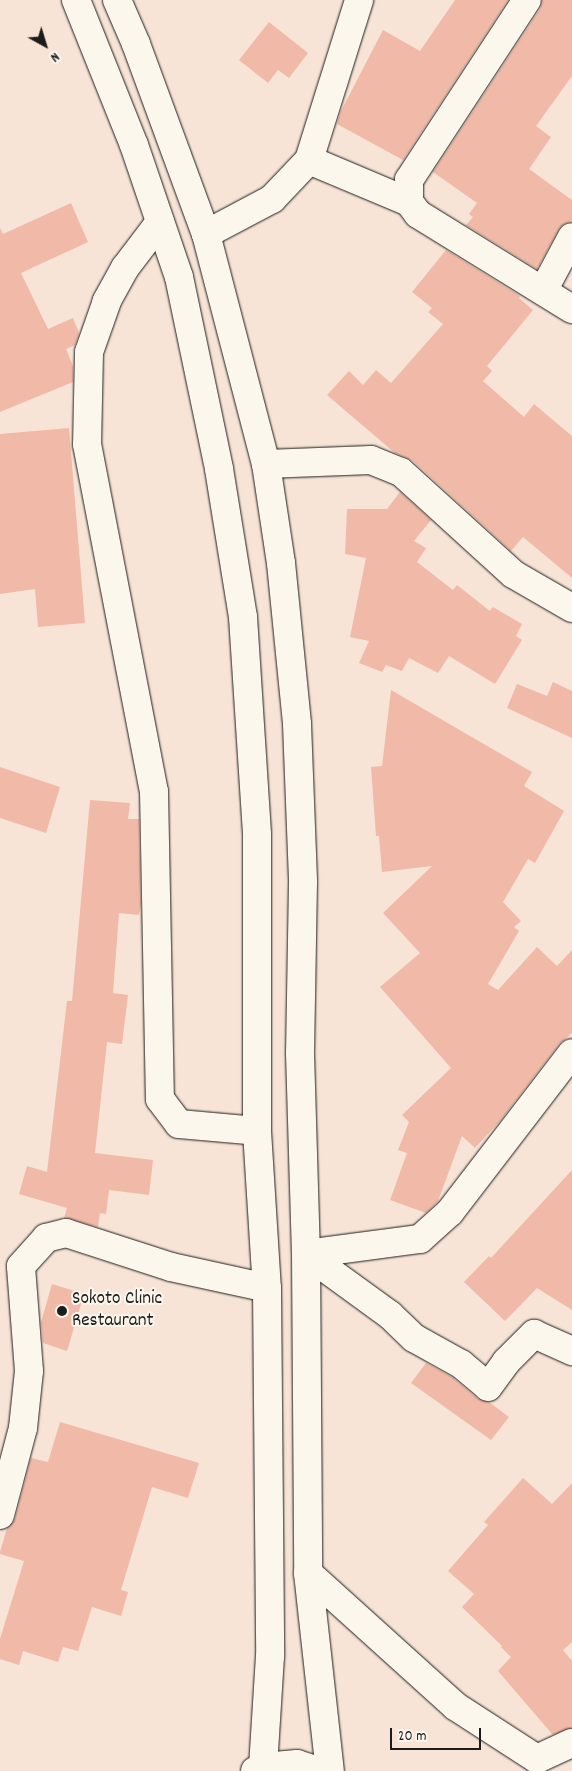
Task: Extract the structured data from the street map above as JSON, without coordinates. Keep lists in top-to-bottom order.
{
  "places": ["Sokoto Clinic Restaurant"],
  "scale_bar": "20 m",
  "north": "bottom right"
}
